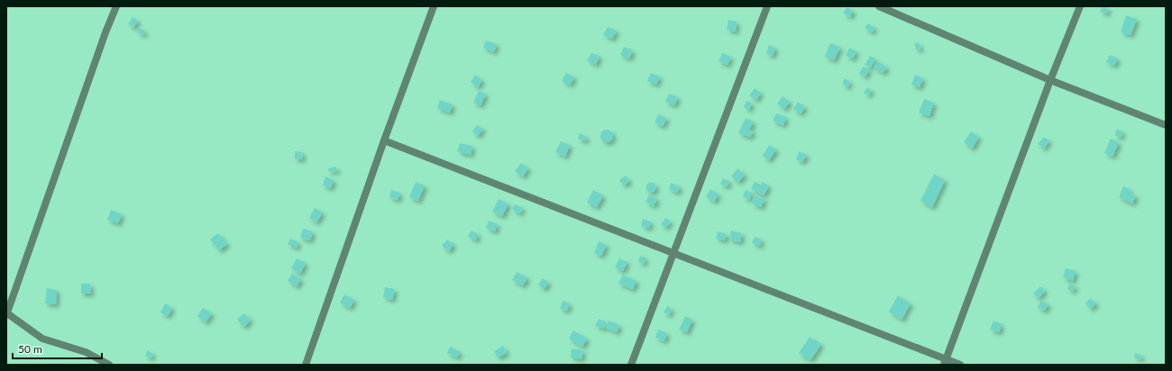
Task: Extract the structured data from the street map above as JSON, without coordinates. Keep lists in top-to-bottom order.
{
  "scale_bar": "50 m"
}
